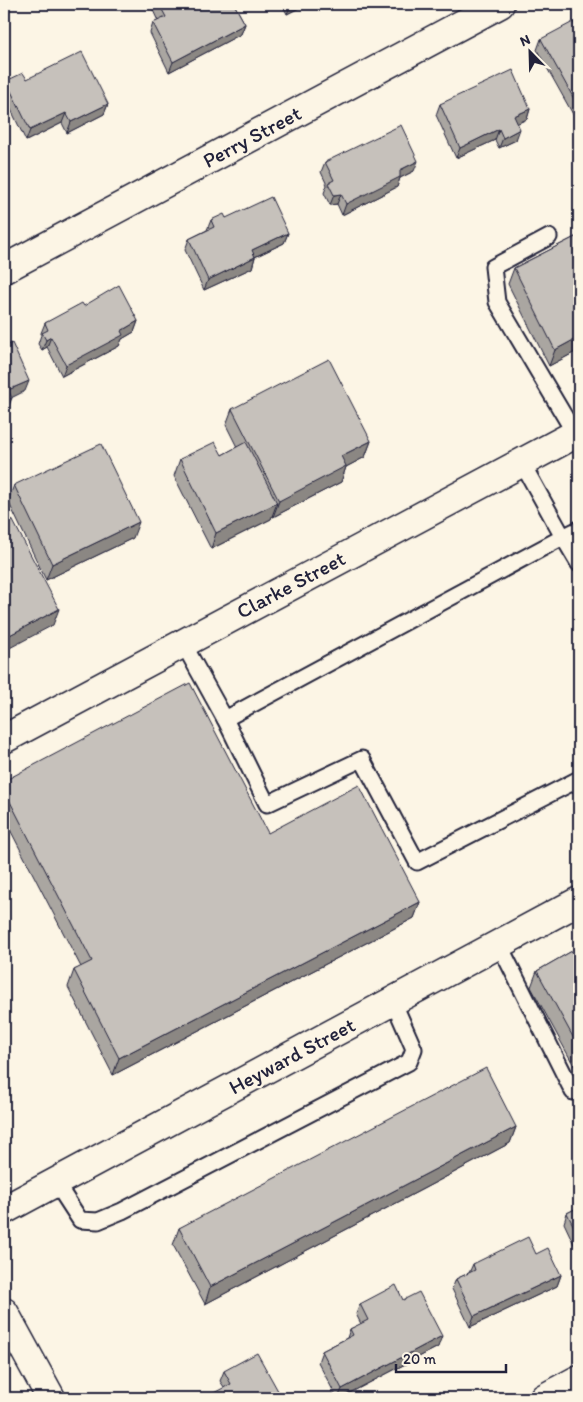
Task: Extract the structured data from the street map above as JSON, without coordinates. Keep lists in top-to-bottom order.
{
  "streets": {
    "street": ["Perry Street", "Clarke Street", "Heyward Street"]
  },
  "scale_bar": "20 m",
  "north": "top left"
}
